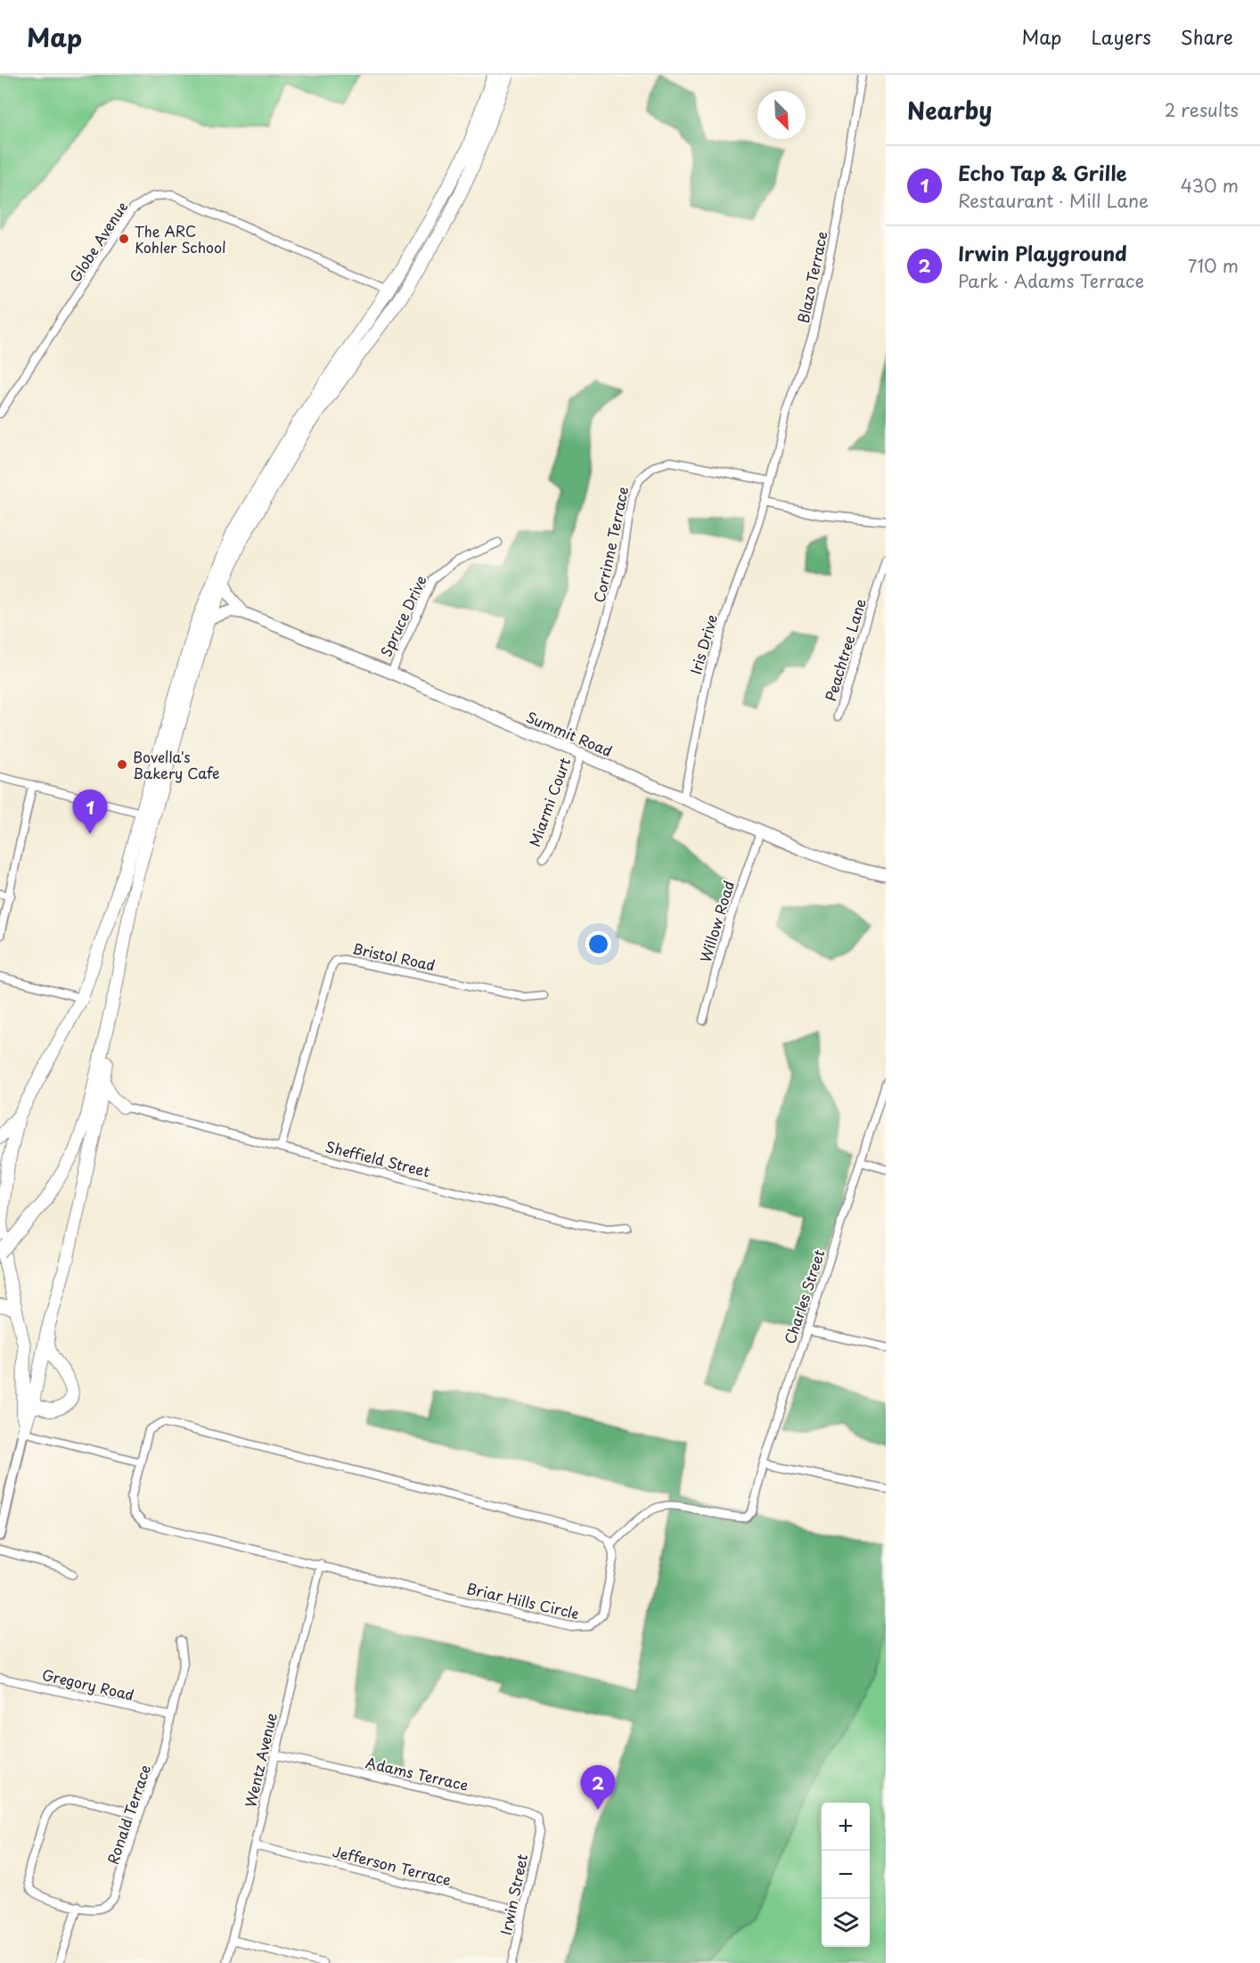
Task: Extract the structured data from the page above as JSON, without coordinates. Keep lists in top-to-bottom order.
{
  "streets": {
    "main road": ["Summit Road"],
    "street": [
      "Globe Avenue",
      "Blazo Terrace",
      "Corrinne Terrace",
      "Spruce Drive",
      "Iris Drive",
      "Peachtree Lane",
      "Miarmi Court",
      "Willow Road",
      "Bristol Road",
      "Sheffield Street",
      "Charles Street",
      "Briar Hills Circle",
      "Gregory Road",
      "Wentz Avenue",
      "Adams Terrace",
      "Ronald Terrace",
      "Jefferson Terrace",
      "Irwin Street"
    ]
  },
  "crossings": [
    ["Blazo Terrace", "Corrinne Terrace"],
    ["Blazo Terrace", "Iris Drive"],
    ["Corrinne Terrace", "Summit Road"],
    ["Spruce Drive", "Summit Road"],
    ["Iris Drive", "Summit Road"],
    ["Summit Road", "Miarmi Court"],
    ["Summit Road", "Willow Road"],
    ["Bristol Road", "Sheffield Street"],
    ["Charles Street", "Briar Hills Circle"],
    ["Briar Hills Circle", "Wentz Avenue"],
    ["Gregory Road", "Ronald Terrace"],
    ["Wentz Avenue", "Adams Terrace"],
    ["Wentz Avenue", "Jefferson Terrace"],
    ["Adams Terrace", "Irwin Street"],
    ["Jefferson Terrace", "Irwin Street"]
  ],
  "places": ["The ARC Kohler School", "Bovella's Bakery Cafe"],
  "north": "bottom right",
  "page": {
    "header": "Map",
    "nav": ["Map", "Layers", "Share"],
    "heading": ["Nearby", "2 results"],
    "list": [
      {
        "mark": "1",
        "name": "Echo Tap & Grille",
        "note": "Restaurant · Mill Lane",
        "value": "430 m"
      },
      {
        "mark": "2",
        "name": "Irwin Playground",
        "note": "Park · Adams Terrace",
        "value": "710 m"
      }
    ],
    "pins": ["1", "2"],
    "map_buttons": ["+", "−"]
  }
}
